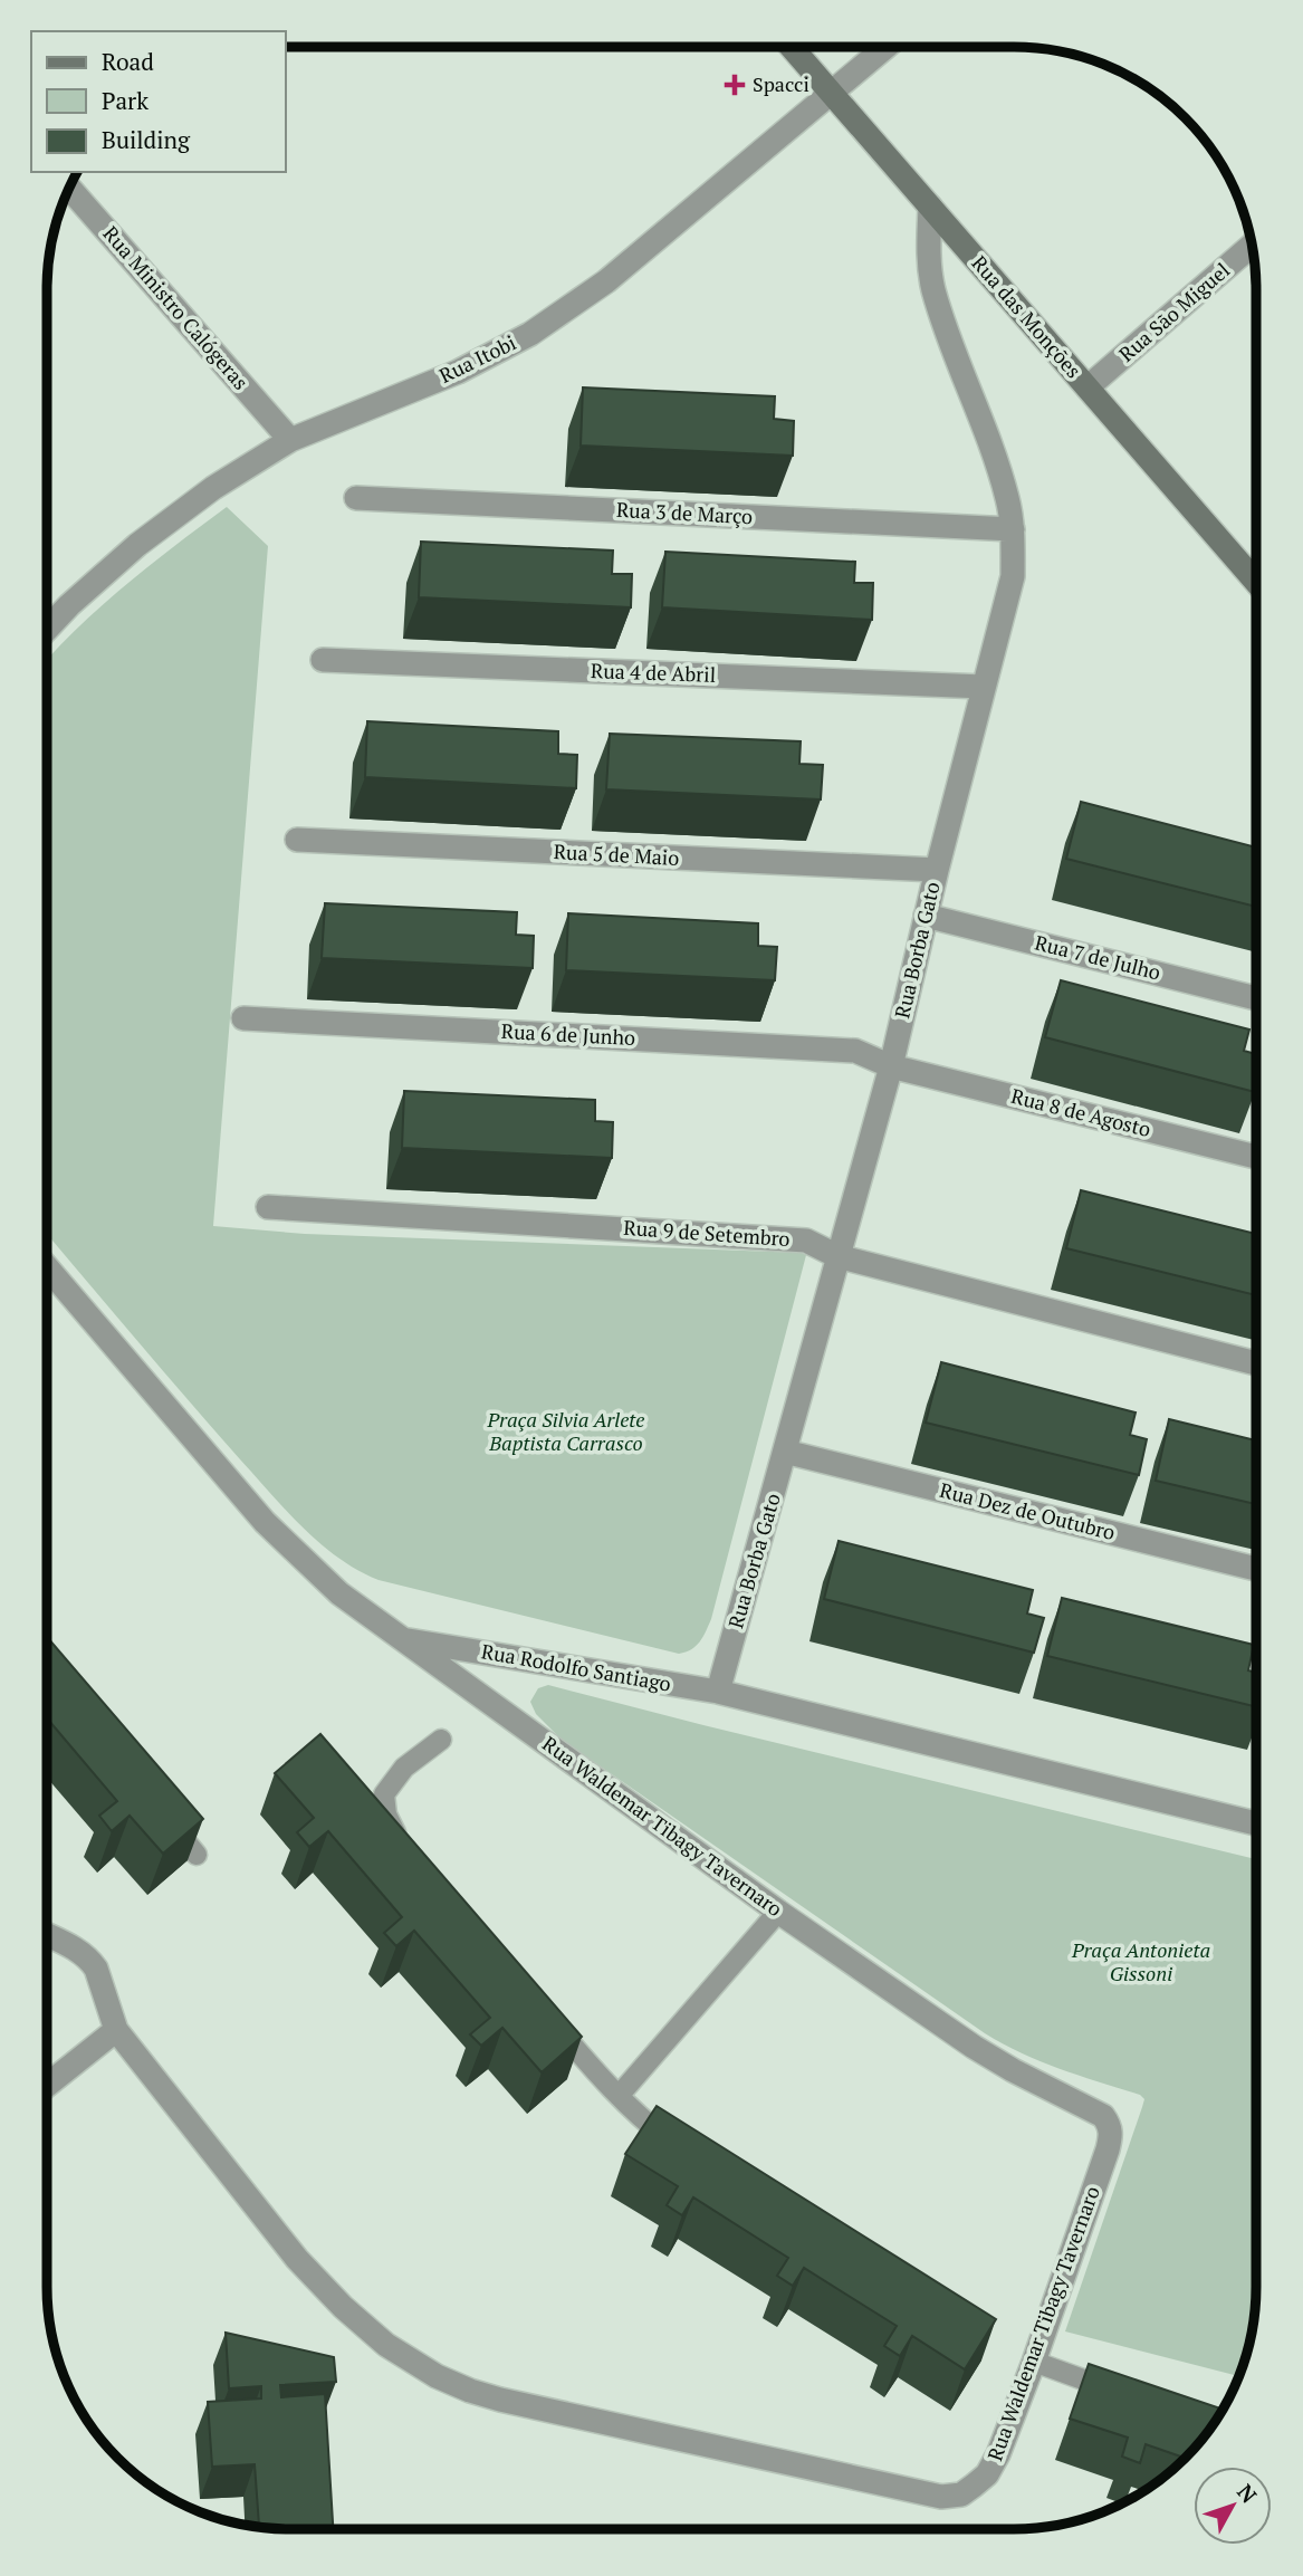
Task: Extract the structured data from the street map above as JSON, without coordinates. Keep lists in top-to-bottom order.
{
  "streets": {
    "street": [
      "Rua Ministro Calógeras",
      "Rua São Miguel",
      "Rua das Monções",
      "Rua Itobi",
      "Rua 3 de Março",
      "Rua 4 de Abril",
      "Rua 5 de Maio",
      "Rua Borba Gato",
      "Rua 7 de Julho",
      "Rua 6 de Junho",
      "Rua 8 de Agosto",
      "Rua 9 de Setembro",
      "Rua Dez de Outubro",
      "Rua Rodolfo Santiago",
      "Rua Waldemar Tibagy Tavernaro"
    ]
  },
  "crossings": [
    ["Rua Ministro Calógeras", "Rua Itobi"],
    ["Rua São Miguel", "Rua das Monções"],
    ["Rua das Monções", "Rua Itobi"],
    ["Rua das Monções", "Rua Borba Gato"],
    ["Rua 3 de Março", "Rua Borba Gato"],
    ["Rua 4 de Abril", "Rua Borba Gato"],
    ["Rua 5 de Maio", "Rua Borba Gato"],
    ["Rua Borba Gato", "Rua 7 de Julho"],
    ["Rua Borba Gato", "Rua 6 de Junho"],
    ["Rua Borba Gato", "Rua 8 de Agosto"],
    ["Rua Borba Gato", "Rua 9 de Setembro"],
    ["Rua Borba Gato", "Rua Dez de Outubro"],
    ["Rua Borba Gato", "Rua Rodolfo Santiago"],
    ["Rua 6 de Junho", "Rua 8 de Agosto"],
    ["Rua Rodolfo Santiago", "Rua Waldemar Tibagy Tavernaro"]
  ],
  "parks": ["Praça Silvia Arlete Baptista Carrasco", "Praça Antonieta Gissoni"],
  "places": {
    "health": ["Spacci"]
  },
  "legend": ["Road", "Park", "Building"],
  "north": "top right"
}
